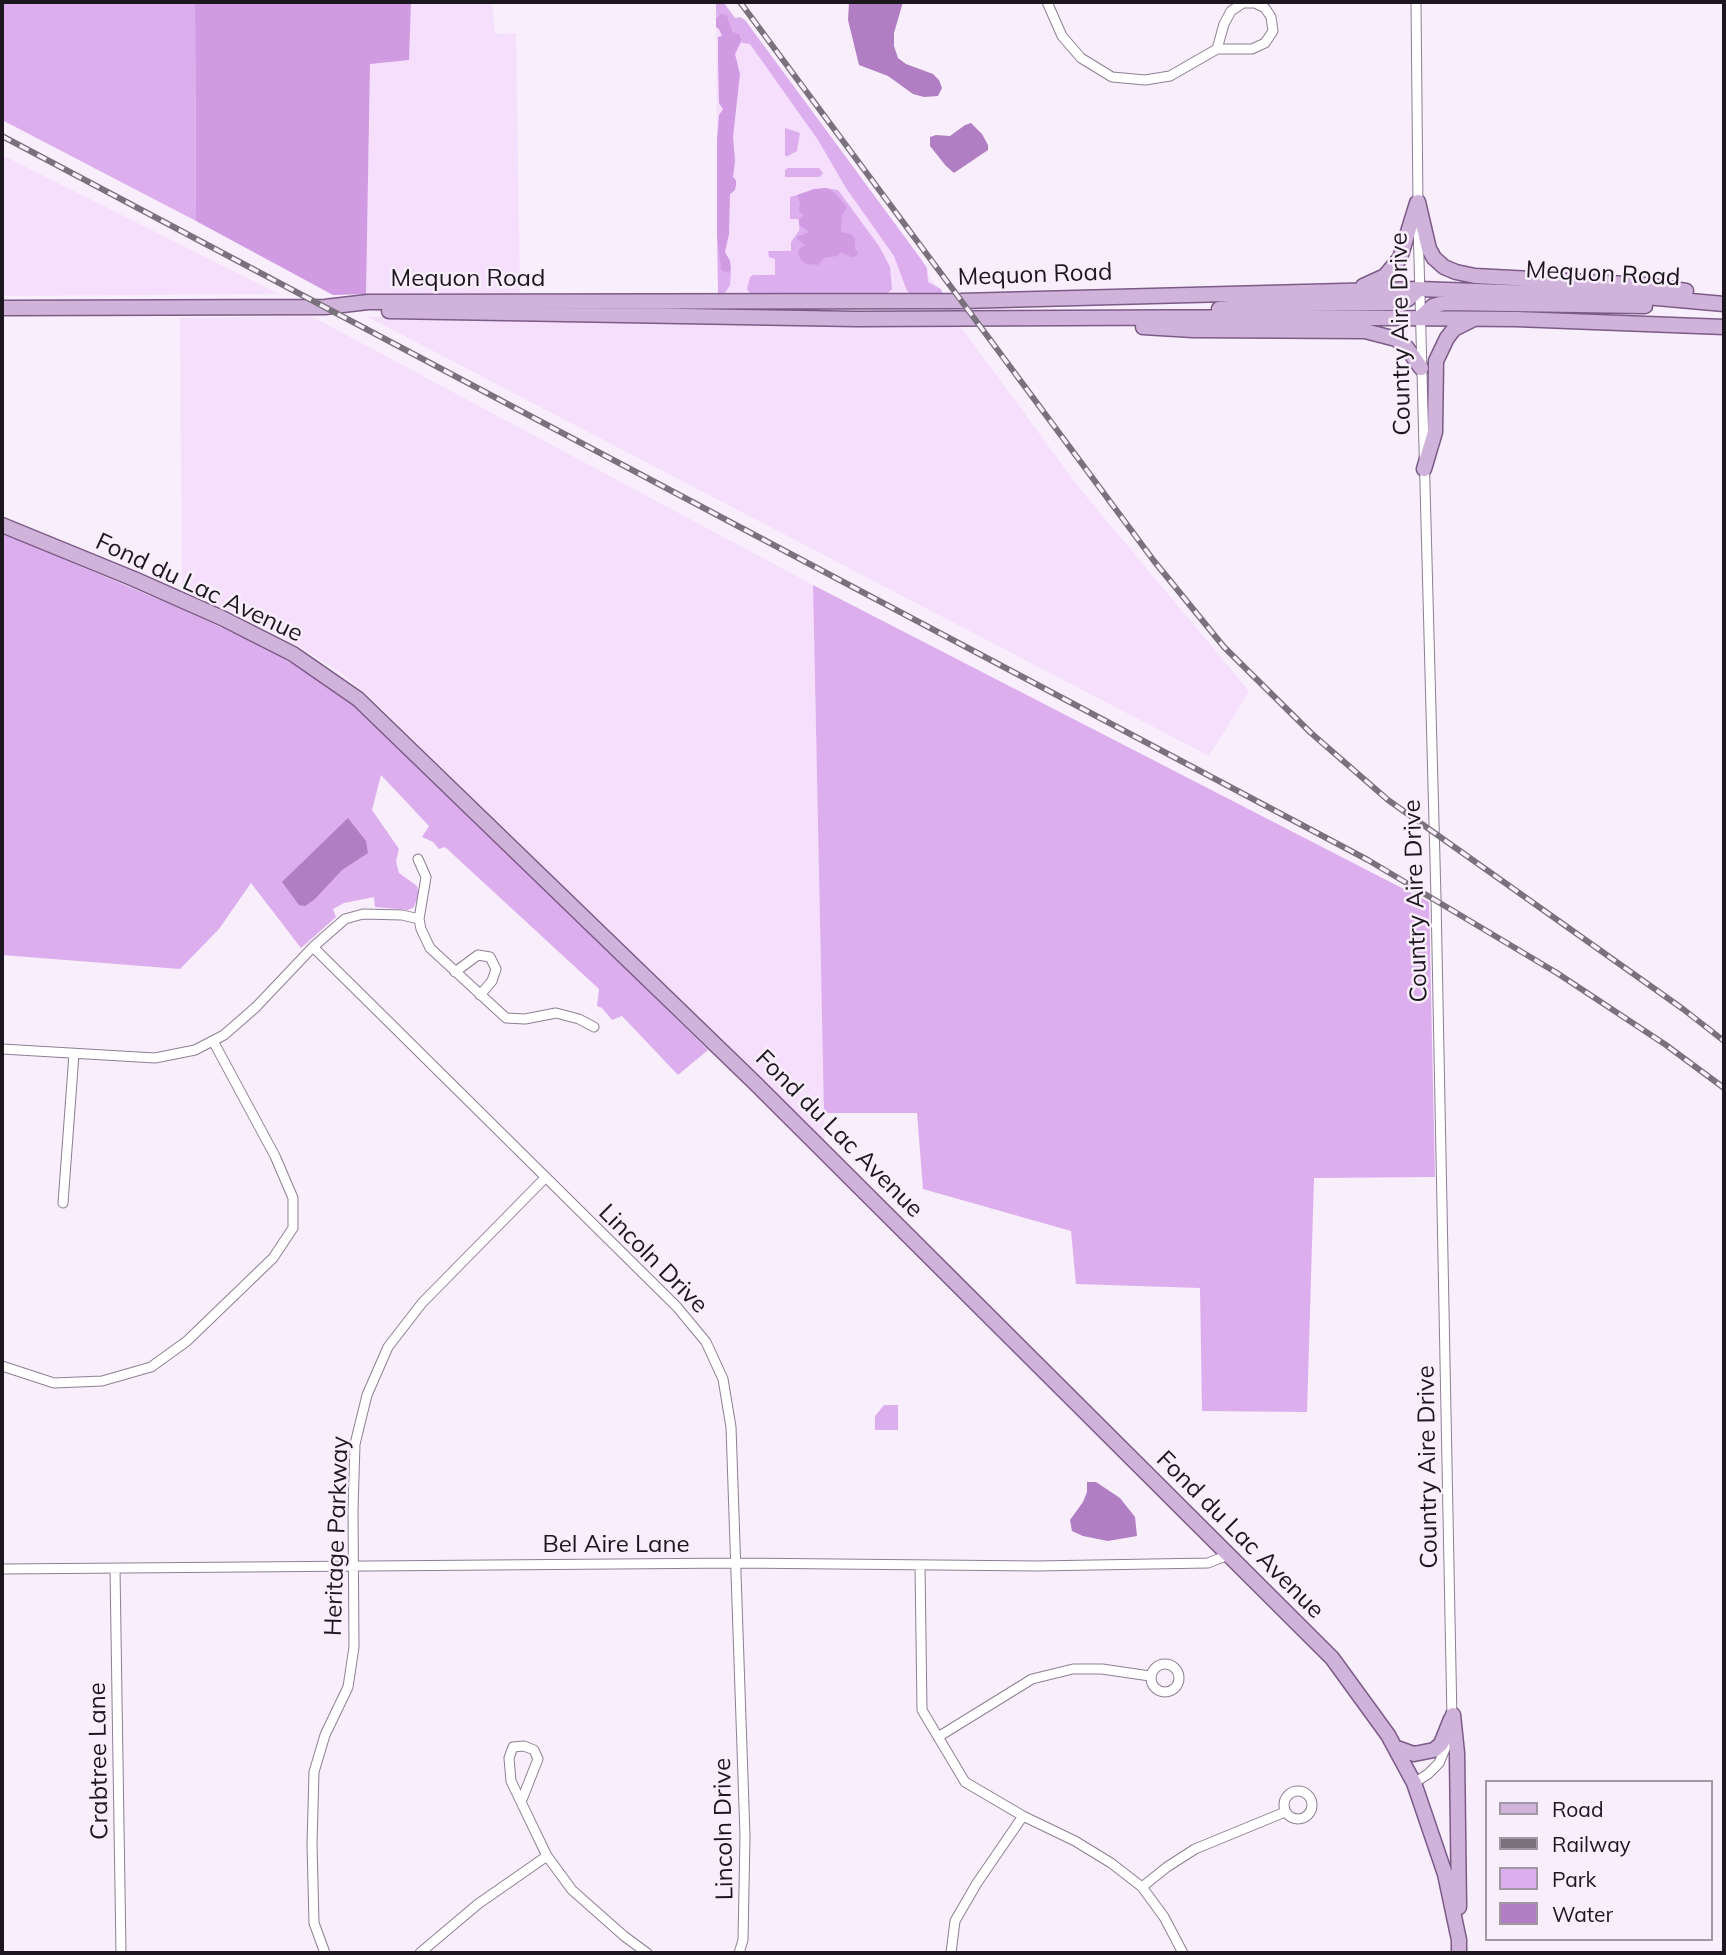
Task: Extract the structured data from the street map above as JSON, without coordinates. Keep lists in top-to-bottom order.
{
  "streets": {
    "main road": ["Mequon Road", "Fond du Lac Avenue"],
    "street": [
      "Country Aire Drive",
      "Lincoln Drive",
      "Heritage Parkway",
      "Bel Aire Lane",
      "Crabtree Lane"
    ]
  },
  "crossings": [
    ["Mequon Road", "Country Aire Drive"],
    ["Country Aire Drive", "Fond du Lac Avenue"],
    ["Fond du Lac Avenue", "Bel Aire Lane"],
    ["Lincoln Drive", "Heritage Parkway"],
    ["Lincoln Drive", "Bel Aire Lane"],
    ["Heritage Parkway", "Bel Aire Lane"],
    ["Bel Aire Lane", "Crabtree Lane"]
  ],
  "legend": [
    "Road",
    "Railway",
    "Park",
    "Water"
  ]
}
